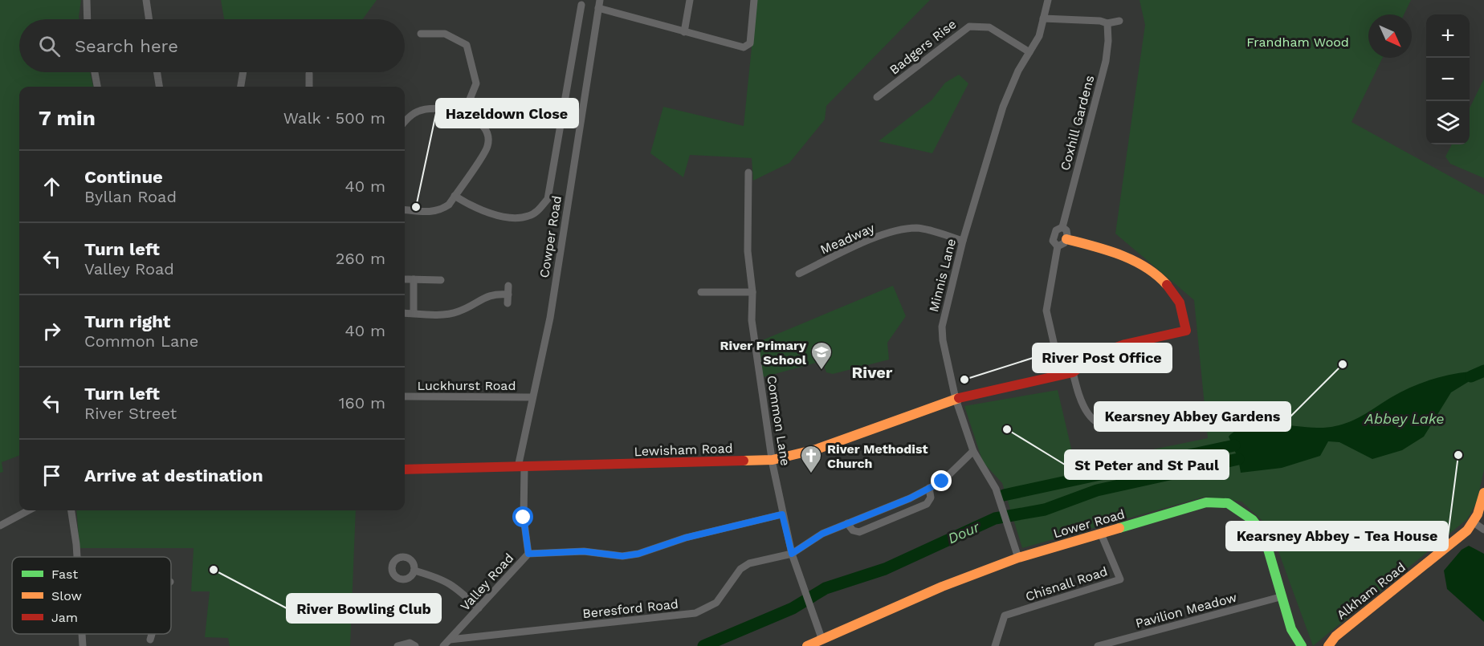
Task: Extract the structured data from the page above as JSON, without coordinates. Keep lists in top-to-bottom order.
{
  "streets": {
    "street": [
      "Badgers Rise",
      "Coxhill Gardens",
      "Cowper Road",
      "Meadway",
      "Minnis Lane",
      "Luckhurst Road",
      "Common Lane",
      "Lewisham Road",
      "Lower Road",
      "Valley Road",
      "Chisnall Road",
      "Alkham Road",
      "Beresford Road",
      "Pavilion Meadow"
    ]
  },
  "crossings": [
    ["Badgers Rise", "Minnis Lane"],
    ["Coxhill Gardens", "Lewisham Road"],
    ["Cowper Road", "Luckhurst Road"],
    ["Cowper Road", "Lewisham Road"],
    ["Cowper Road", "Valley Road"],
    ["Meadway", "Minnis Lane"],
    ["Minnis Lane", "Lewisham Road"],
    ["Minnis Lane", "Lower Road"],
    ["Minnis Lane", "Beresford Road"],
    ["Common Lane", "Lewisham Road"],
    ["Common Lane", "Lower Road"],
    ["Common Lane", "Valley Road"],
    ["Common Lane", "Beresford Road"],
    ["Lower Road", "Chisnall Road"],
    ["Lower Road", "Pavilion Meadow"],
    ["Valley Road", "Beresford Road"]
  ],
  "districts": ["River"],
  "water": ["Abbey Lake", "Dour"],
  "parks": ["Frandham Wood"],
  "places": {
    "other": [
      "Hazeldown Close",
      "Kearsney Abbey Gardens",
      "River Post Office",
      "St Peter and St Paul",
      "Kearsney Abbey - Tea House",
      "River Bowling Club"
    ],
    "school or university": ["River Primary School"],
    "church": ["River Methodist Church"]
  },
  "legend": ["Fast", "Slow", "Jam"],
  "north": "bottom right",
  "page": {
    "map_buttons": ["+", "−"],
    "search": "Search here",
    "heading": ["7 min", "Walk · 500 m"],
    "list": [
      ["Continue", "Byllan Road", "40 m"],
      ["Turn left", "Valley Road", "260 m"],
      ["Turn right", "Common Lane", "40 m"],
      ["Turn left", "River Street", "160 m"],
      "Arrive at destination"
    ]
  }
}
